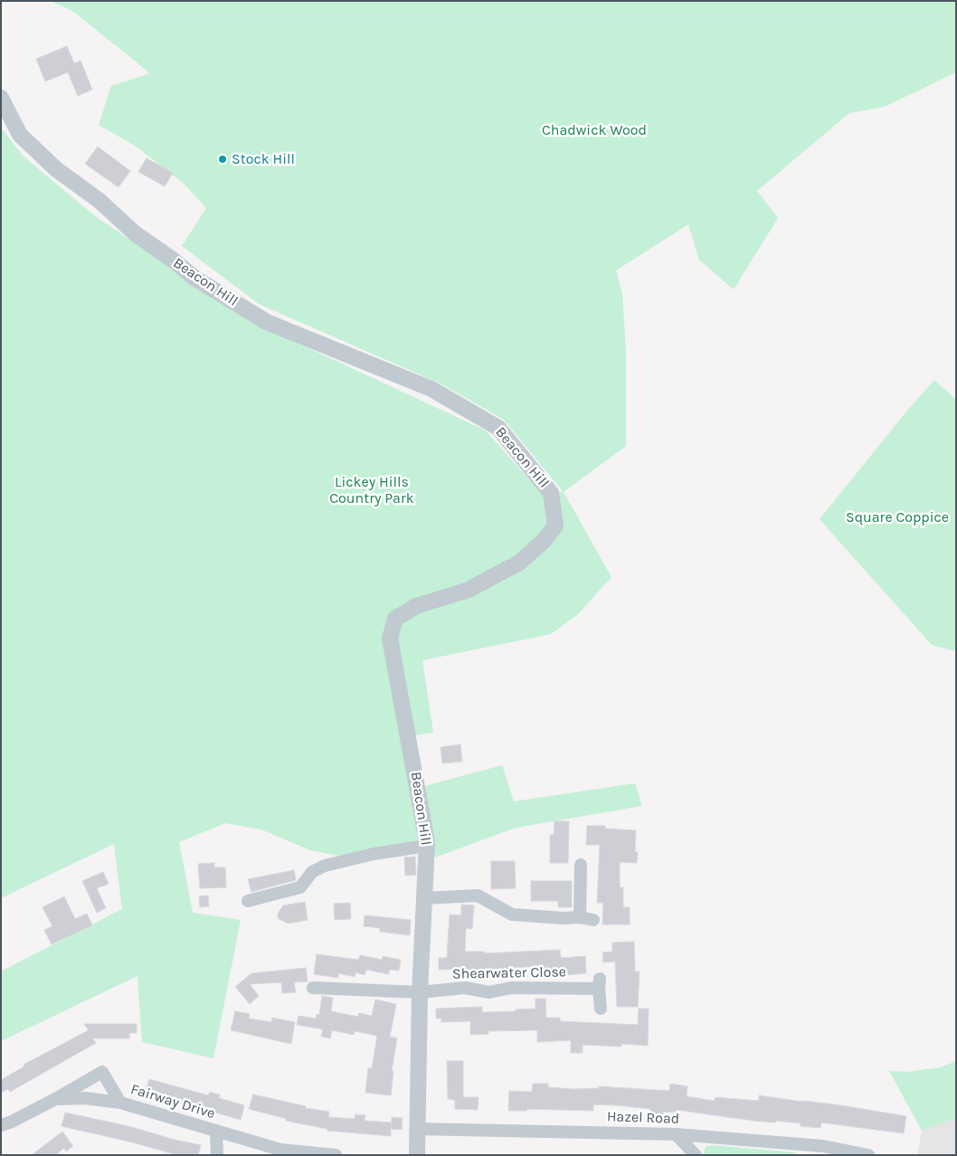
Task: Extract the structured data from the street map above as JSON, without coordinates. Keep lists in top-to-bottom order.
{
  "streets": {
    "street": [
      "Beacon Hill",
      "Shearwater Close",
      "Fairway Drive",
      "Hazel Road"
    ]
  },
  "crossings": [
    ["Beacon Hill", "Shearwater Close"],
    ["Beacon Hill", "Hazel Road"]
  ],
  "parks": ["Chadwick Wood", "Lickey Hills Country Park", "Square Coppice"],
  "places": ["Stock Hill"]
}
